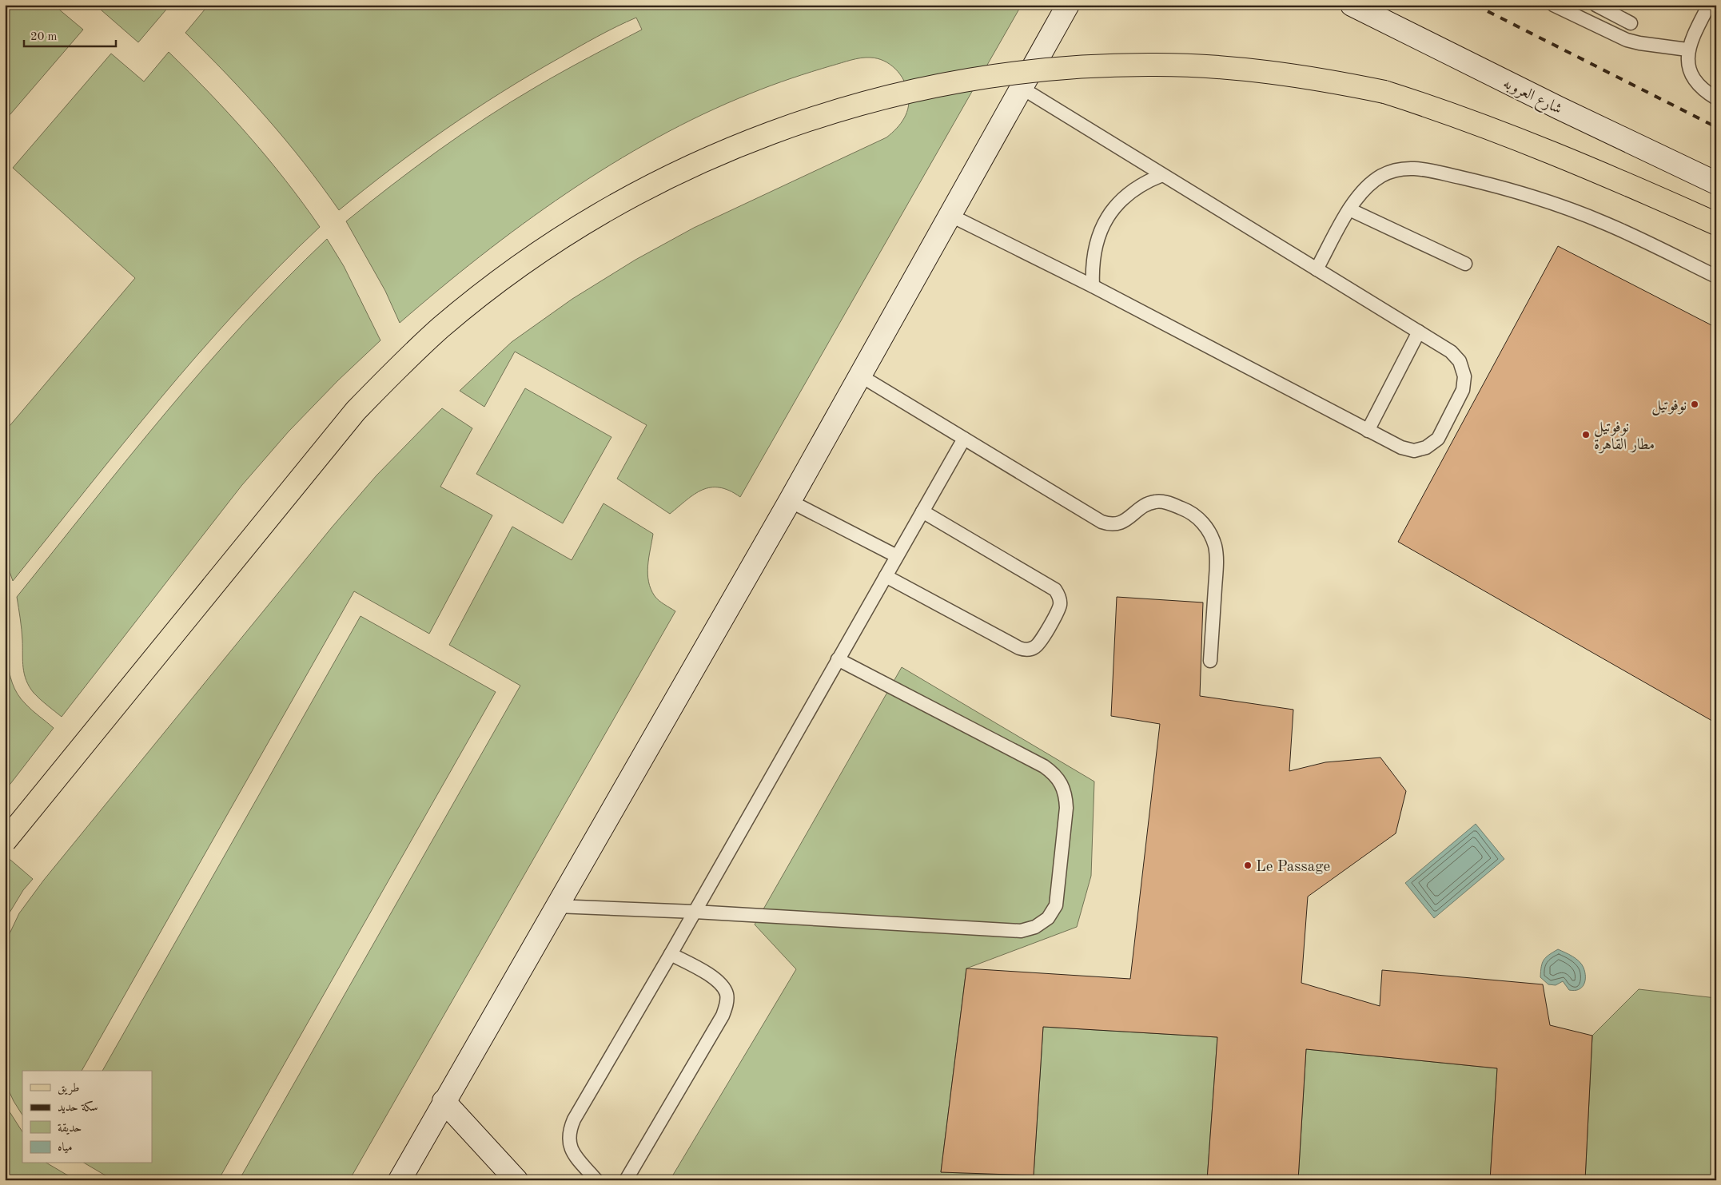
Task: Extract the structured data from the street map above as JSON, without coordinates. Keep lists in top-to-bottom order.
{
  "streets": {
    "main road": ["شارع العروبه"]
  },
  "places": ["نوفوتيل", "نوفوتيل مطار القاهرة", "Le Passage"],
  "legend": [
    "طريق",
    "سكة حديد",
    "حديقة",
    "مياه"
  ],
  "scale_bar": "20 m"
}
